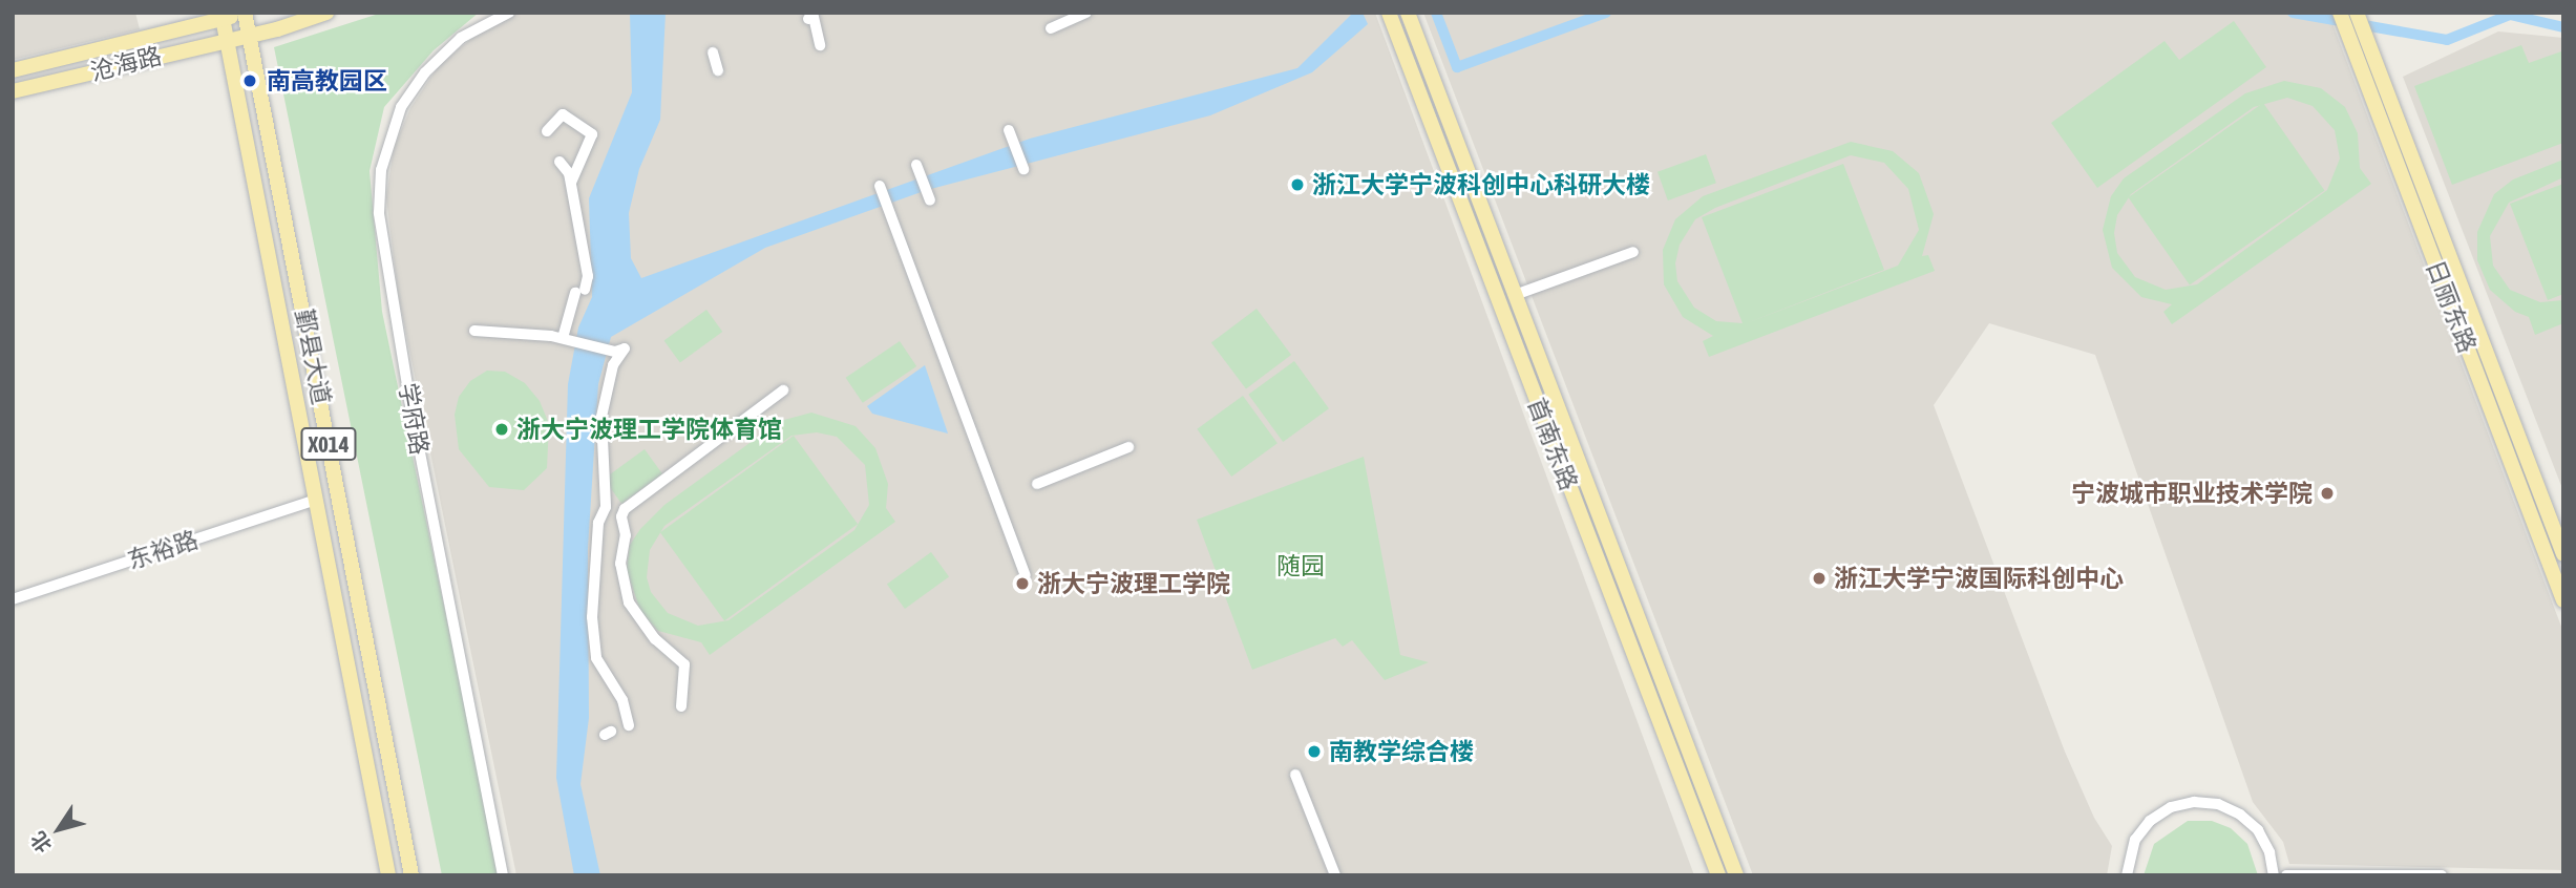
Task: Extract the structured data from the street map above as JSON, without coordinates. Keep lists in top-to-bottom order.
{
  "streets": {
    "main road": [
      "沧海路",
      "日丽东路",
      "鄞县大道",
      "X014",
      "首南东路"
    ],
    "street": ["学府路", "东裕路"]
  },
  "crossings": [
    ["沧海路", "鄞县大道"],
    ["鄞县大道", "东裕路"]
  ],
  "parks": ["随园"],
  "places": [
    "南高教园区",
    "浙江大学宁波科创中心科研大楼",
    "浙大宁波理工学院体育馆",
    "宁波城市职业技术学院",
    "浙江大学宁波国际科创中心",
    "浙大宁波理工学院",
    "南教学综合楼"
  ],
  "north": "bottom left"
}
